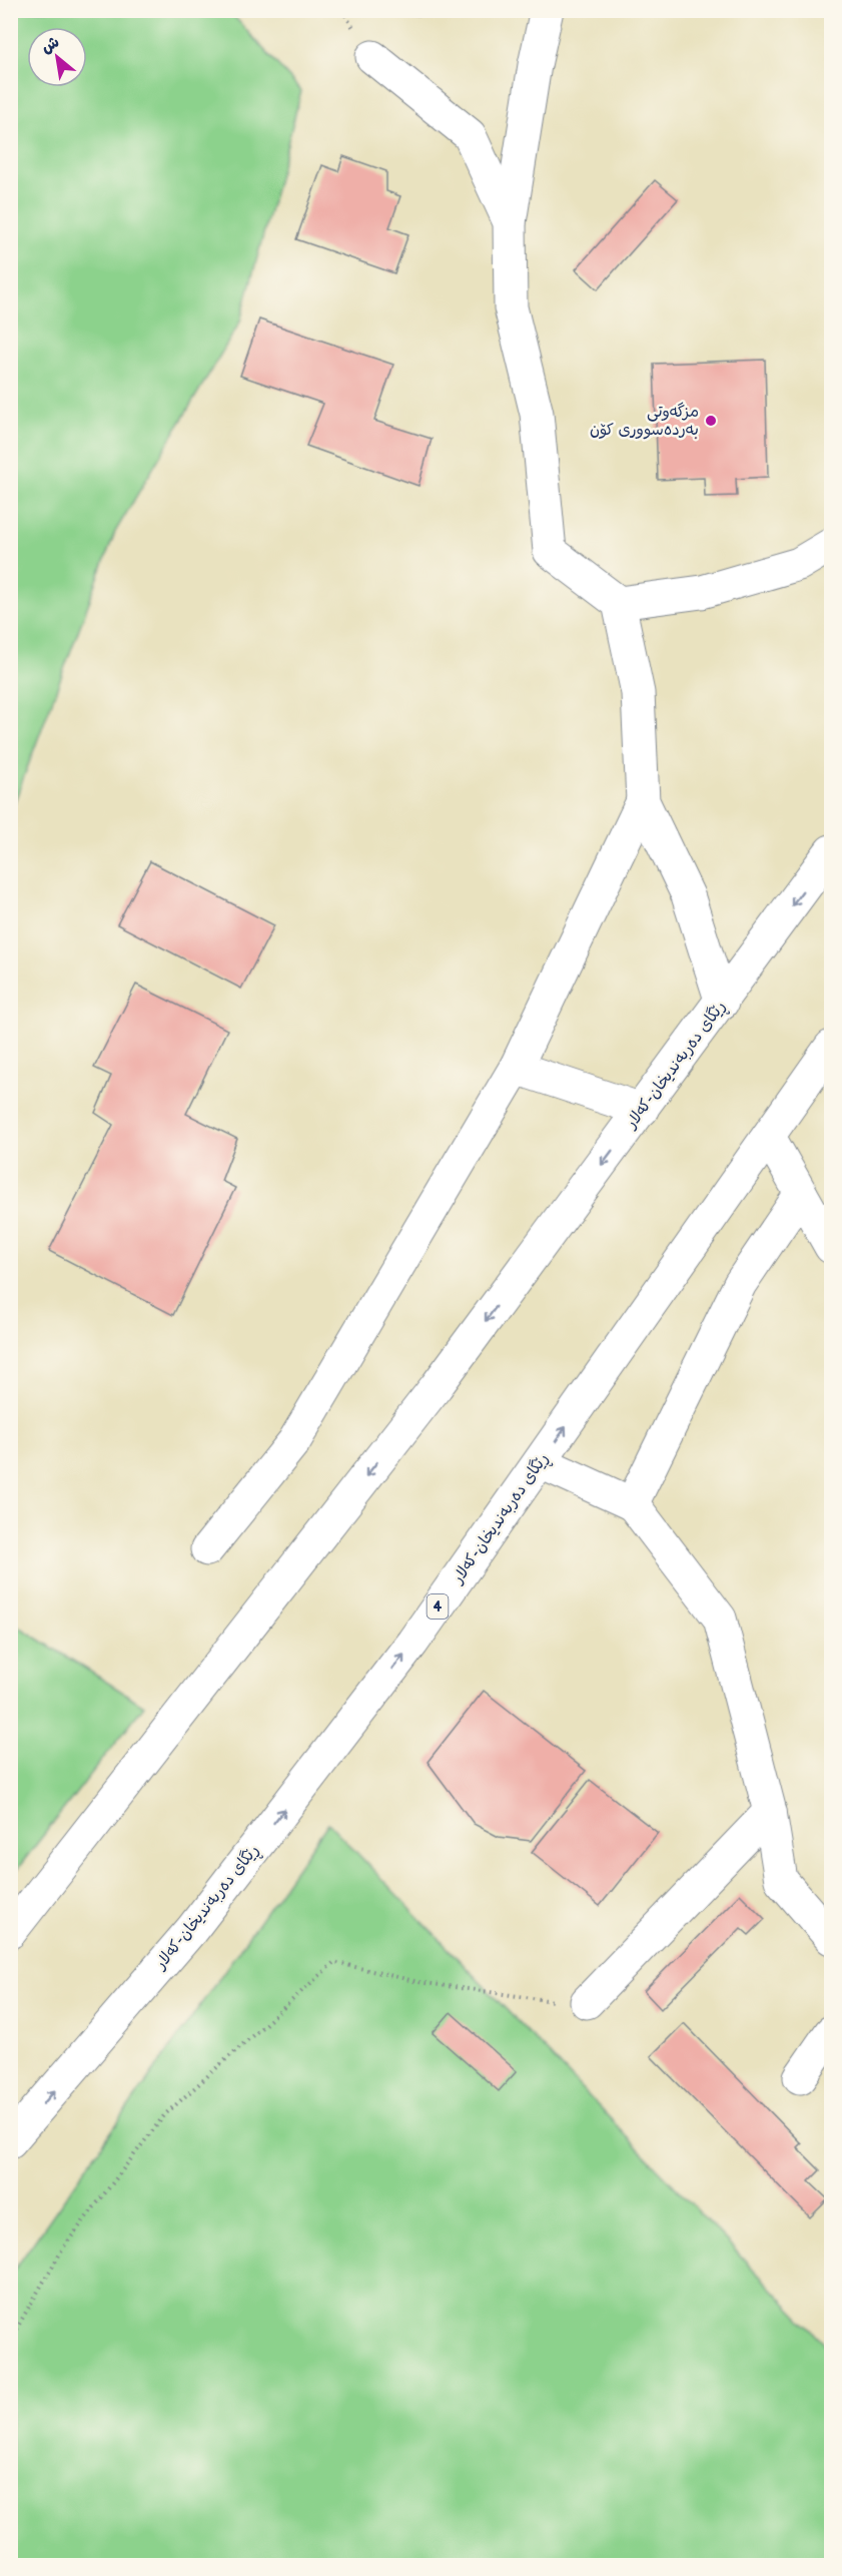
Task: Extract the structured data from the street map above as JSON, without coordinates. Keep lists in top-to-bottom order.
{
  "streets": {
    "main road": ["ڕێگای دەربەندیخان-کەلار", "4"]
  },
  "places": ["مزگەوتی بەردەسووری کۆن"],
  "north": "top left"
}
